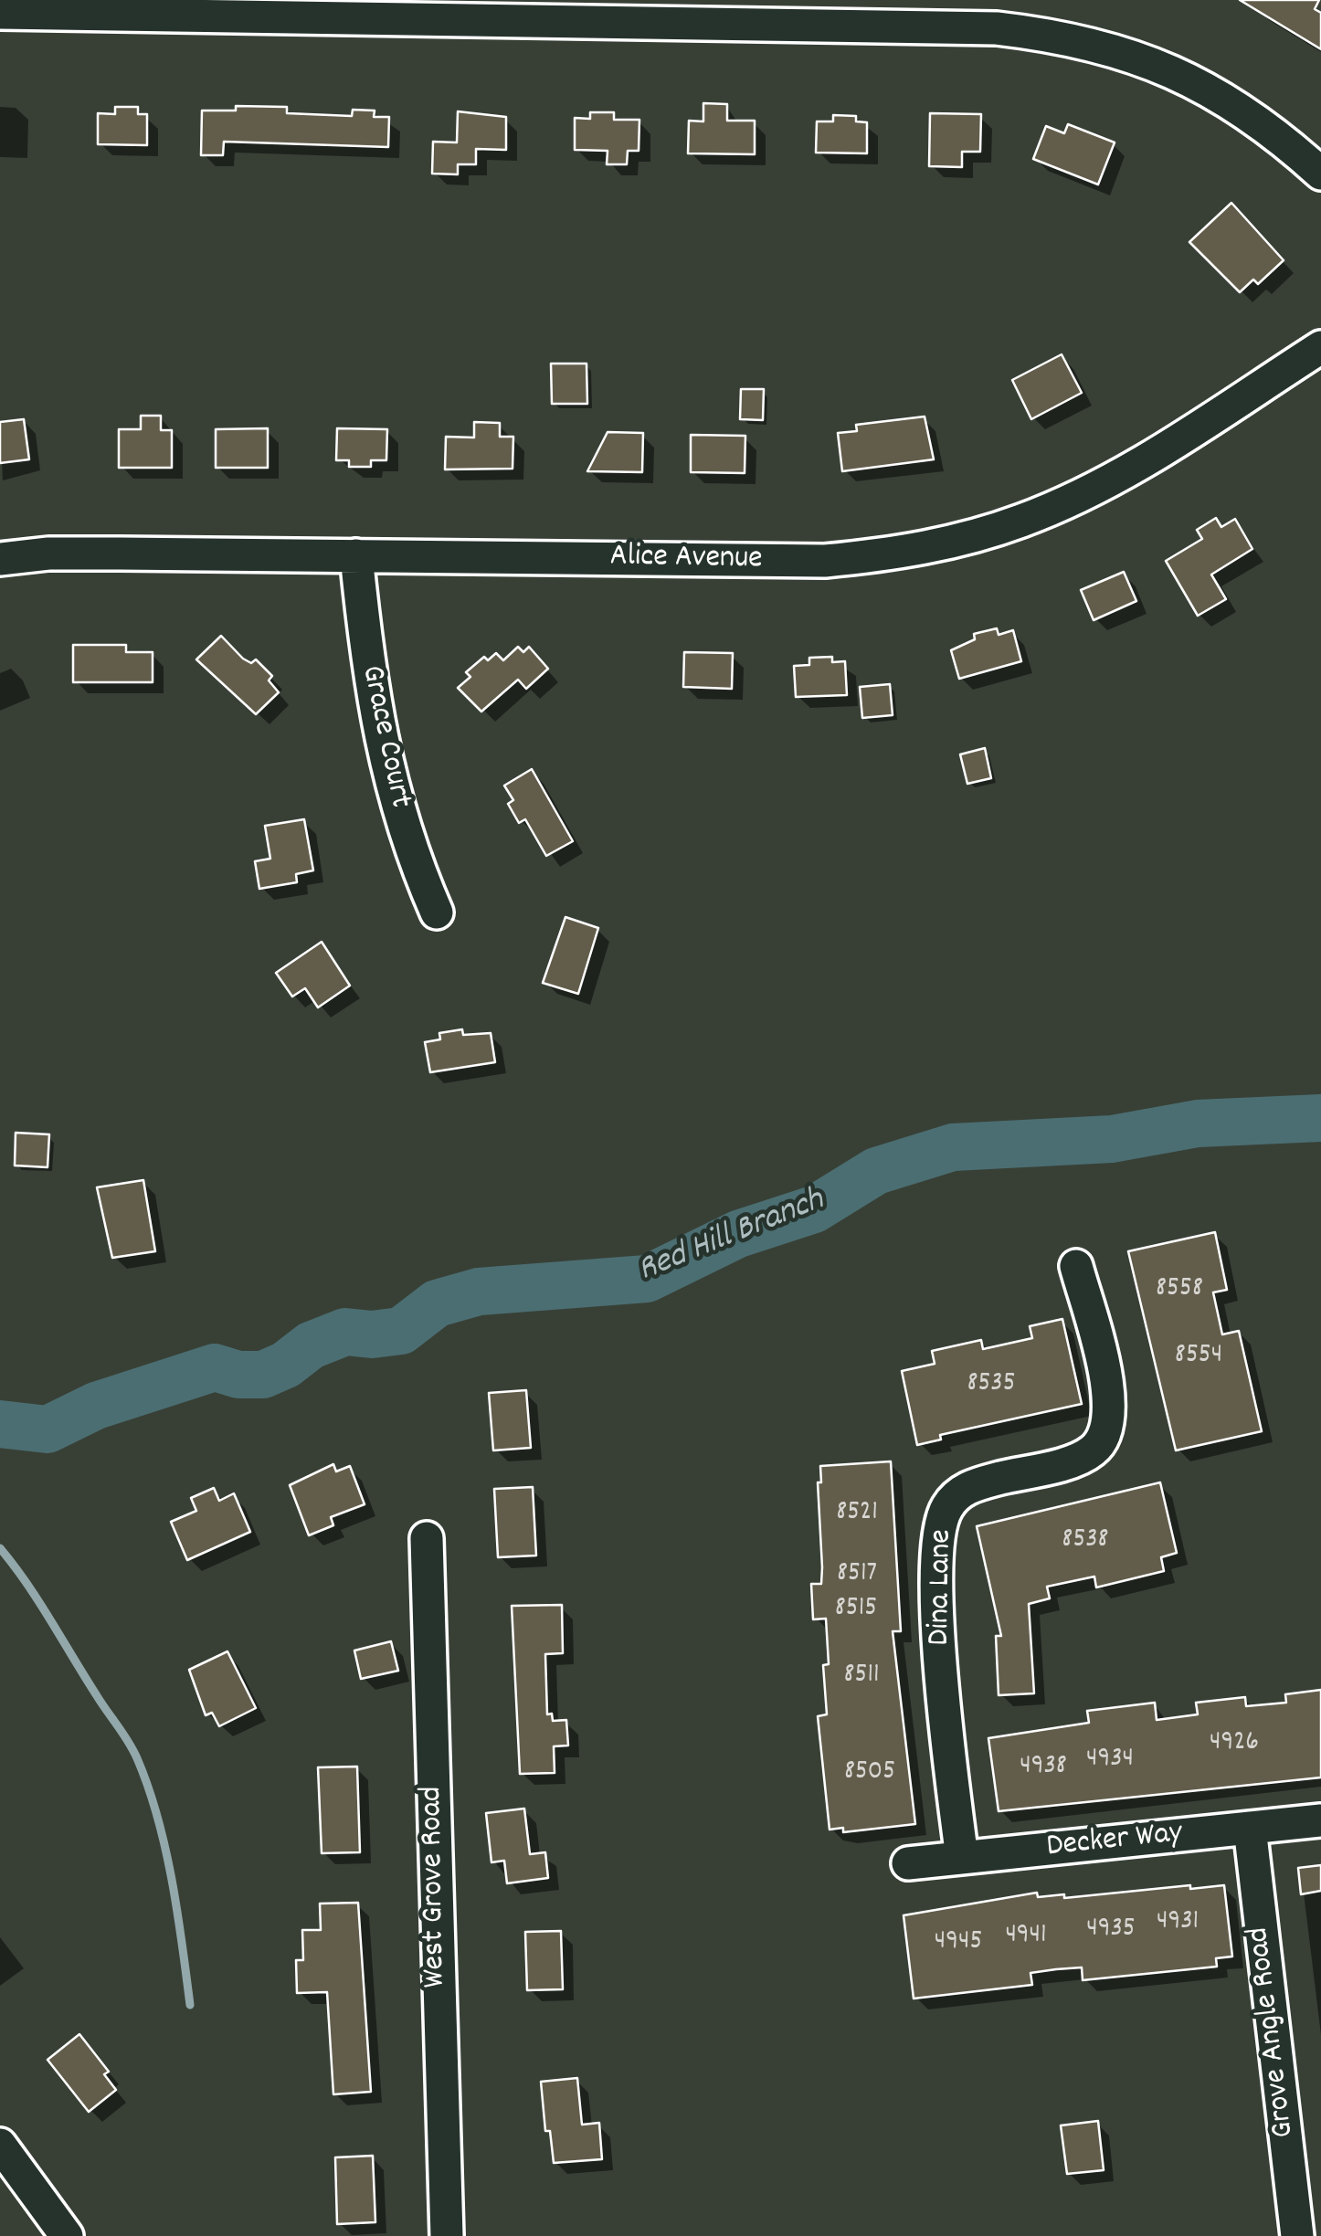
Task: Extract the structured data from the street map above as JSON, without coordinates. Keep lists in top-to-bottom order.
{
  "streets": {
    "street": [
      "Alice Avenue",
      "Grace Court",
      "Dina Lane",
      "Decker Way",
      "West Grove Road",
      "Grove Angle Road"
    ]
  },
  "crossings": [
    ["Alice Avenue", "Grace Court"],
    ["Dina Lane", "Decker Way"],
    ["Decker Way", "Grove Angle Road"]
  ],
  "water": ["Red Hill Branch"],
  "house_numbers": [
    "8558",
    "8554",
    "8535",
    "8521",
    "8538",
    "8517",
    "8515",
    "8511",
    "4926",
    "4934",
    "4938",
    "8505",
    "4931",
    "4935",
    "4941",
    "4945"
  ]
}
